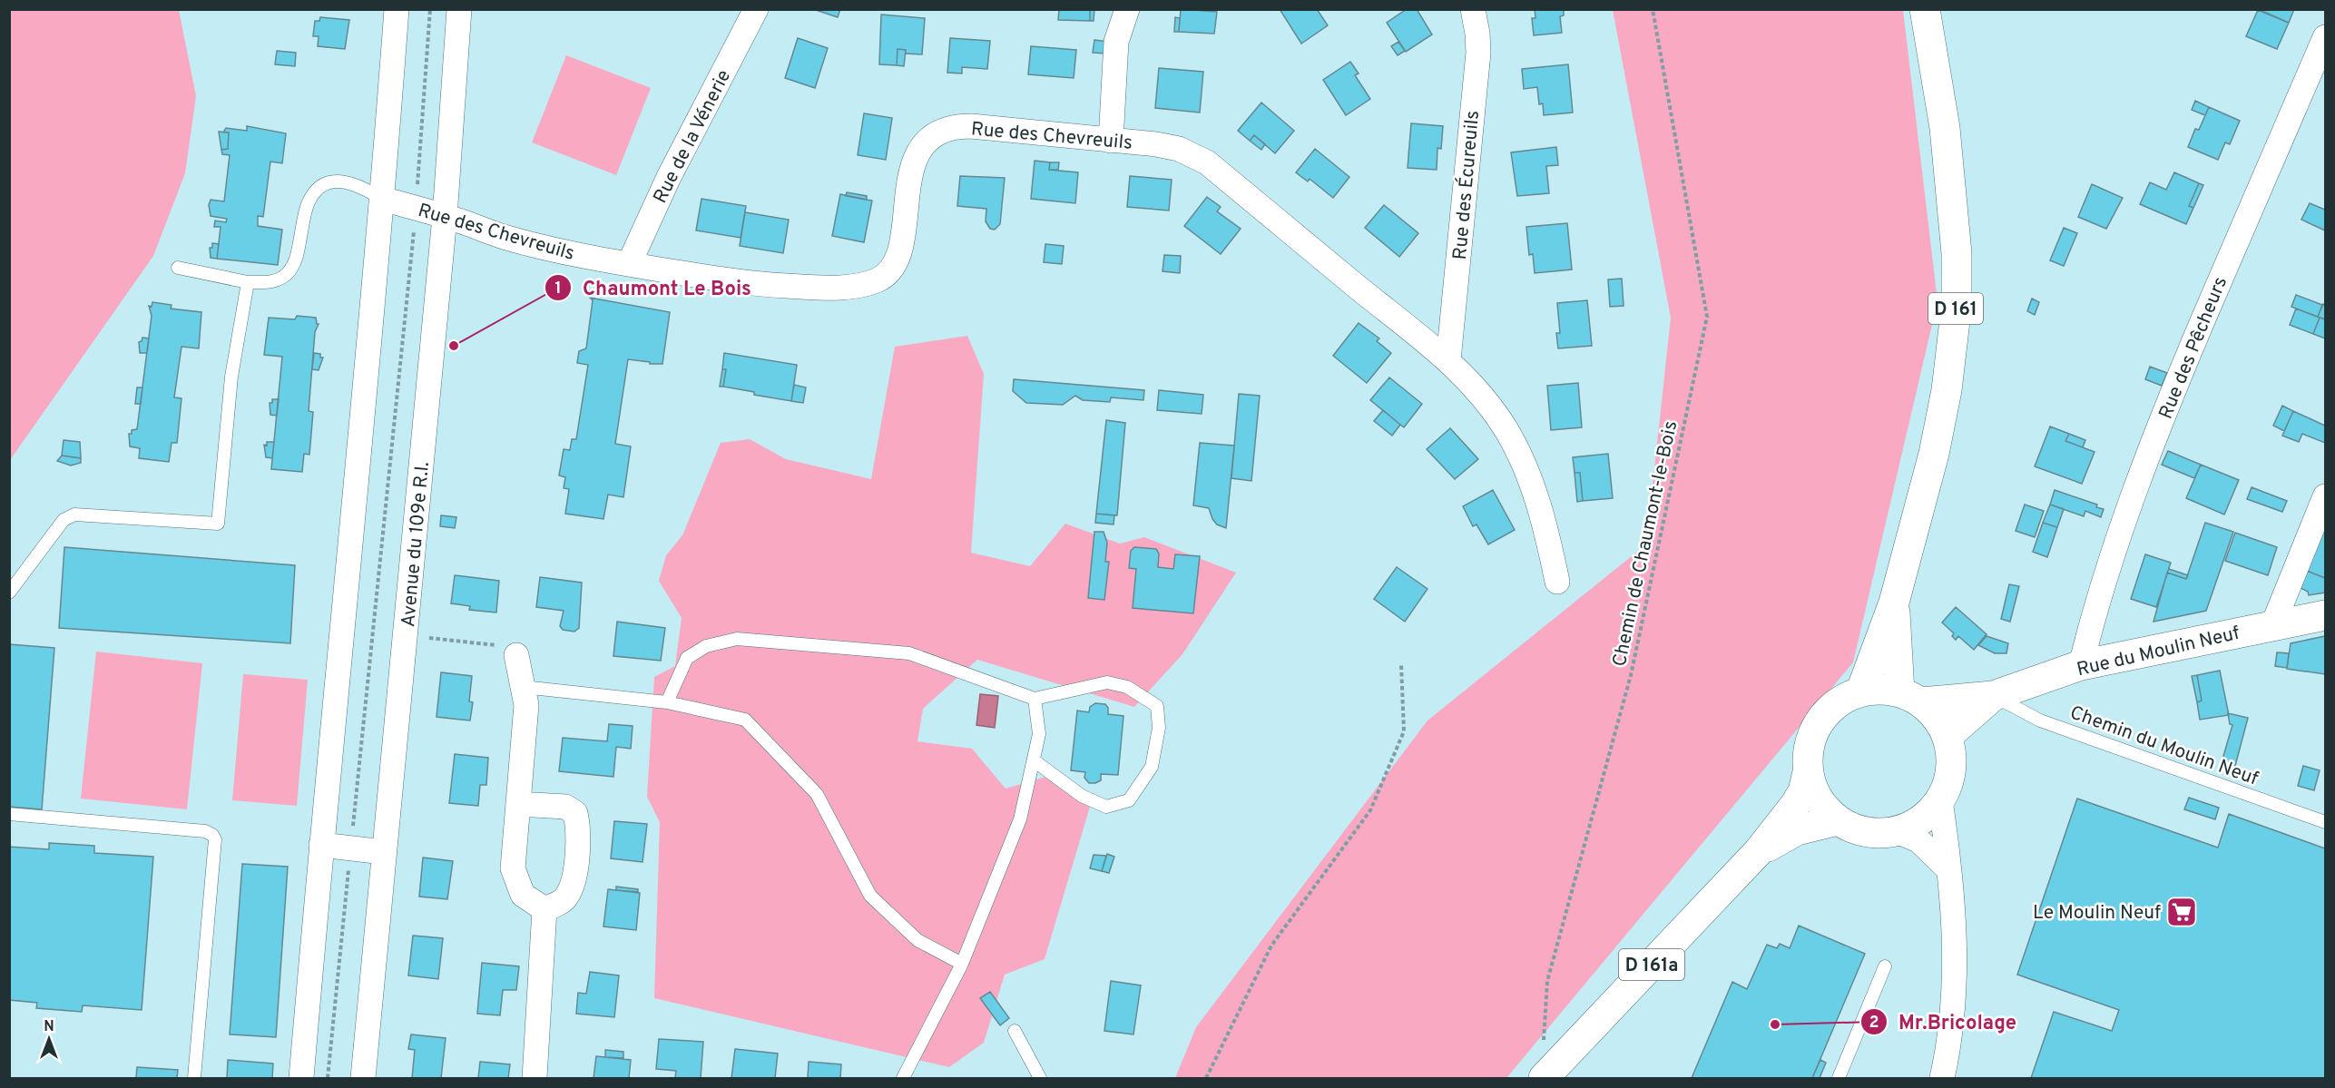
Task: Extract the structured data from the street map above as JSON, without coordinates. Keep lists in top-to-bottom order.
{
  "streets": {
    "main road": ["D 161", "Rue du Moulin Neuf", "D 161a"],
    "street": [
      "Rue des Chevreuils",
      "Rue de la Vénerie",
      "Rue des Écureuils",
      "Rue des Pêcheurs",
      "Avenue du 109e R.I."
    ],
    "lane": ["Chemin du Moulin Neuf"],
    "path": ["Chemin de Chaumont-le-Bois"]
  },
  "crossings": [
    ["Rue des Chevreuils", "Rue de la Vénerie"],
    ["Rue des Chevreuils", "Rue des Écureuils"],
    ["Rue des Chevreuils", "Avenue du 109e R.I."],
    ["D 161", "Rue du Moulin Neuf"],
    ["D 161", "D 161a"],
    ["Rue des Pêcheurs", "Rue du Moulin Neuf"],
    ["Rue du Moulin Neuf", "Chemin du Moulin Neuf"],
    ["Rue du Moulin Neuf", "D 161a"]
  ],
  "places": {
    "other": ["Chaumont Le Bois", "Mr.Bricolage"],
    "supermarket": ["Le Moulin Neuf"]
  },
  "north": "top"
}
